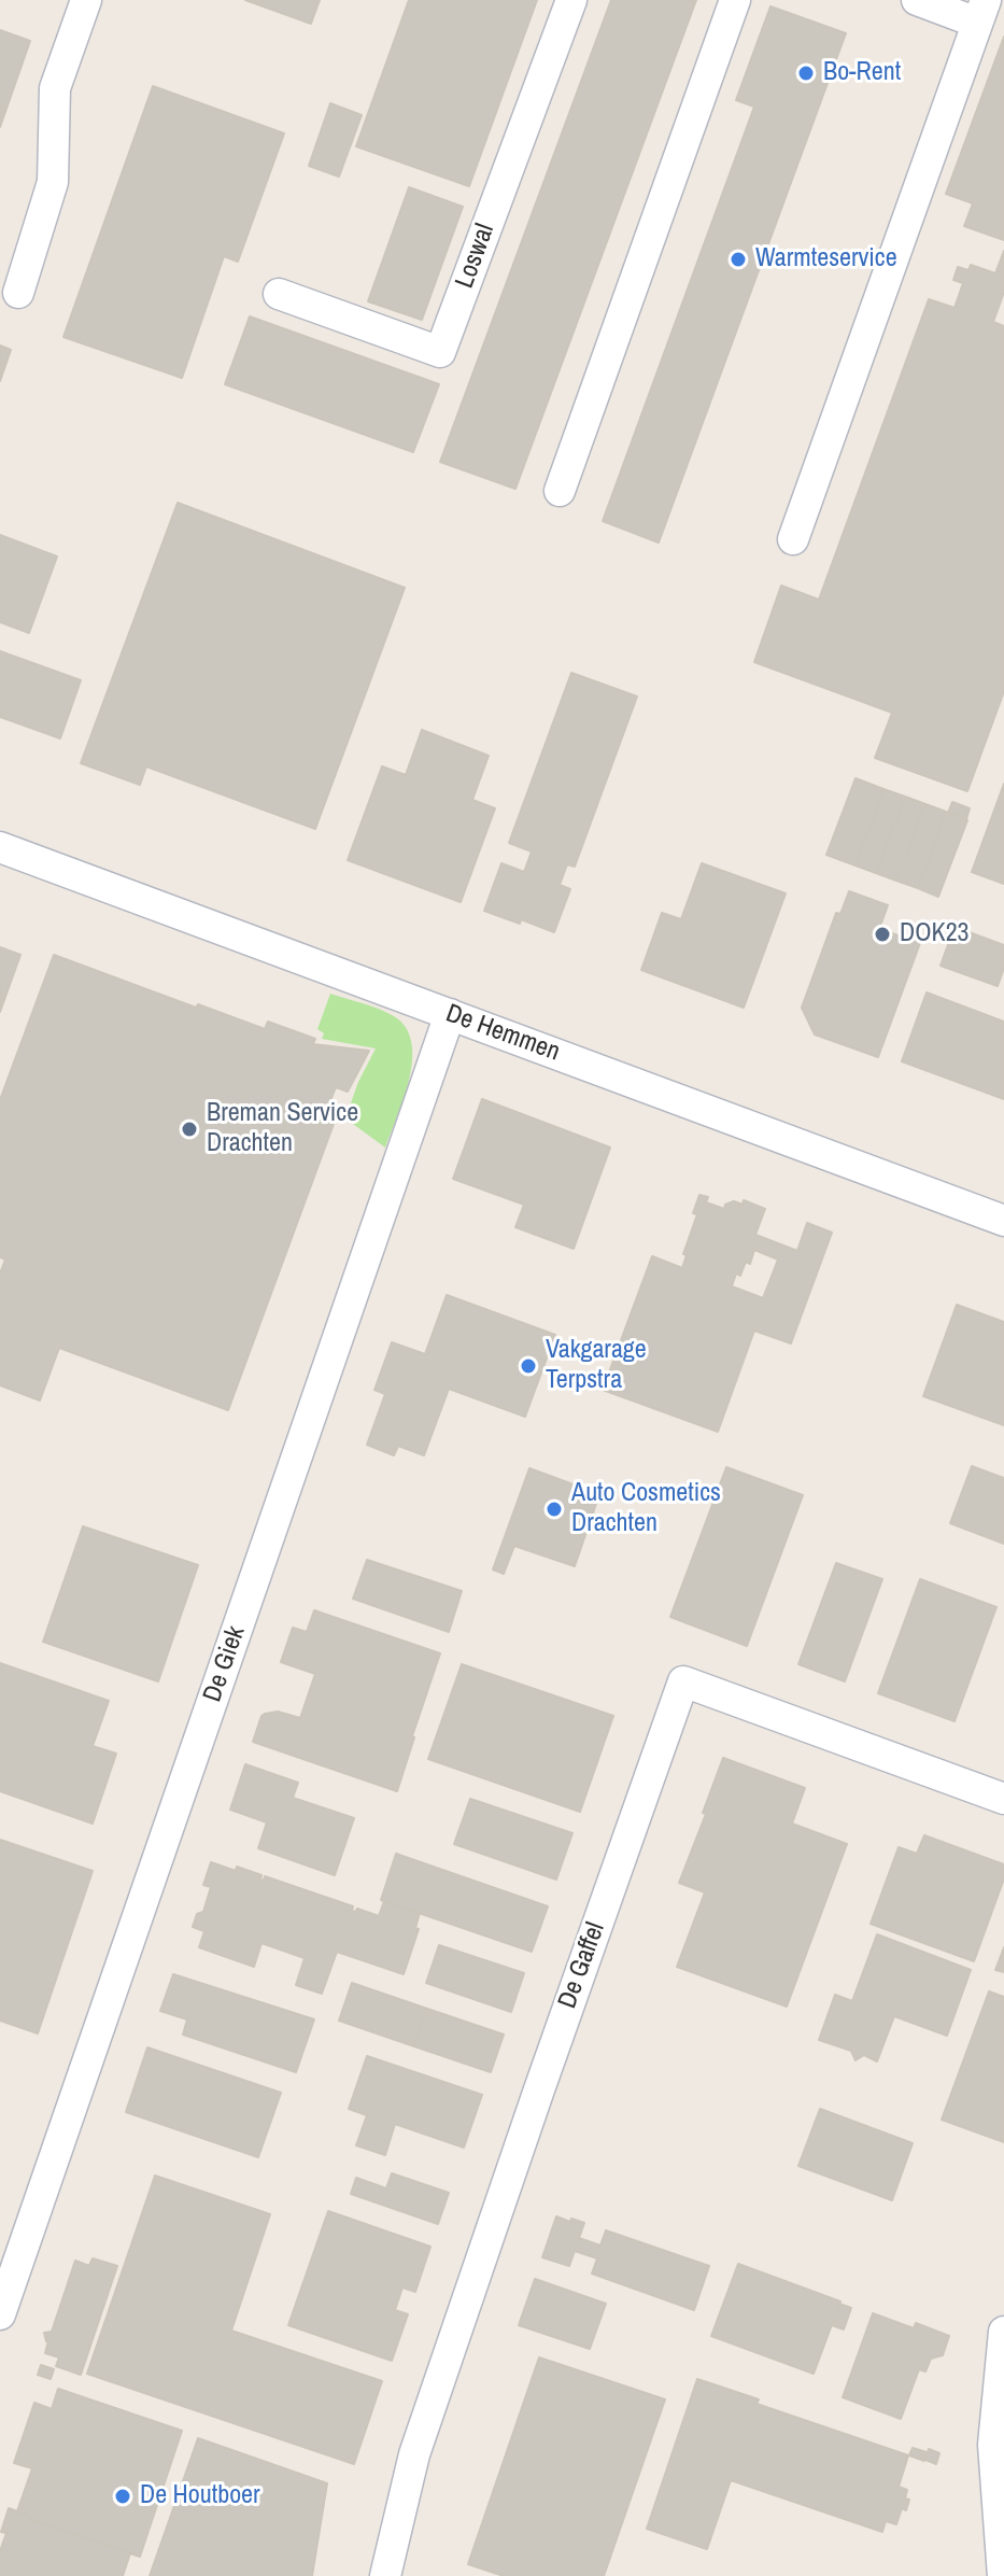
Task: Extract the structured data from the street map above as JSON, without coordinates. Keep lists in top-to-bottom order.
{
  "streets": {
    "street": [
      "Loswal",
      "De Hemmen",
      "De Giek",
      "De Gaffel"
    ]
  },
  "crossings": [
    ["De Hemmen", "De Giek"]
  ],
  "places": [
    "Bo-Rent",
    "Warmteservice",
    "DOK23",
    "Breman Service Drachten",
    "Vakgarage Terpstra",
    "Auto Cosmetics Drachten",
    "De Houtboer"
  ]
}
